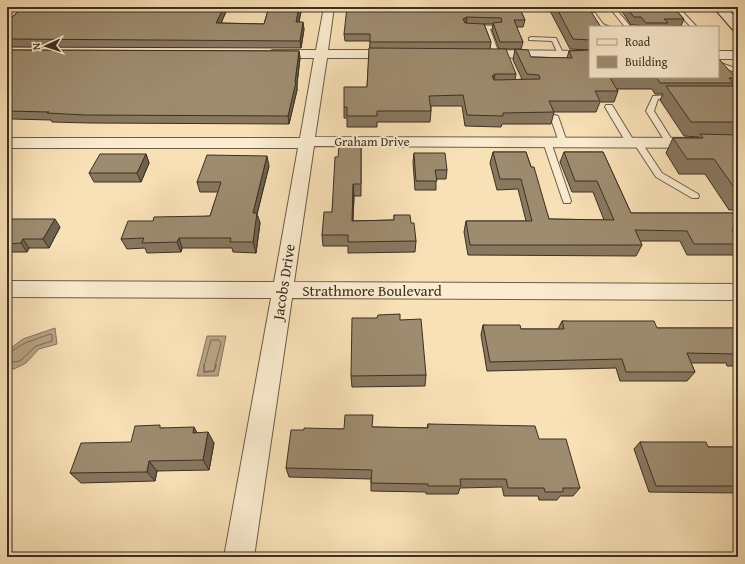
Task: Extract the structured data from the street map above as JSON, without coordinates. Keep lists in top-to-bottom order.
{
  "streets": {
    "street": ["Graham Drive", "Jacobs Drive", "Strathmore Boulevard"]
  },
  "crossings": [
    ["Graham Drive", "Jacobs Drive"],
    ["Jacobs Drive", "Strathmore Boulevard"]
  ],
  "legend": ["Road", "Building"],
  "north": "left"
}
